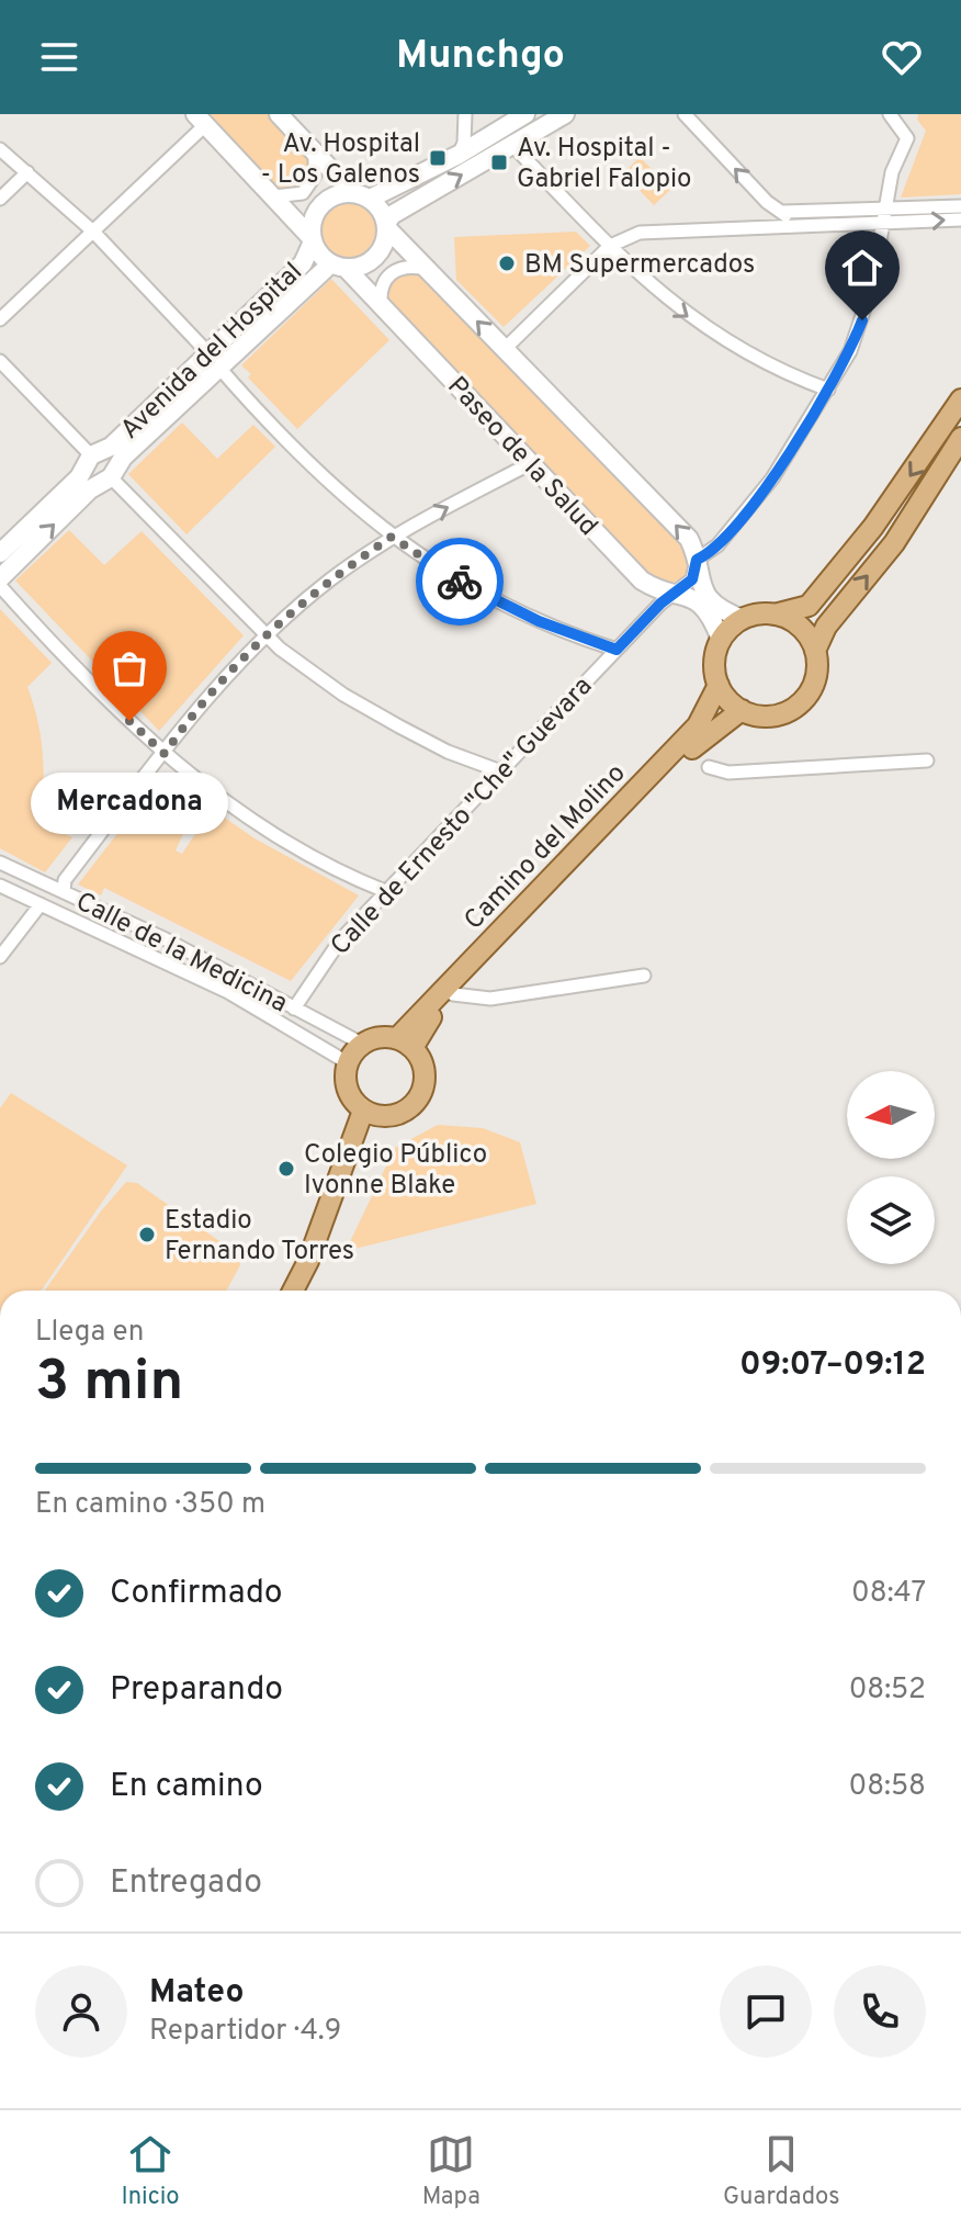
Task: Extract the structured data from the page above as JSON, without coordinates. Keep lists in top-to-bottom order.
{
  "streets": {
    "main road": ["Avenida del Hospital", "Paseo de la Salud", "Camino del Molino"],
    "street": ["Calle de Ernesto \"Che\" Guevara", "Calle de la Medicina"]
  },
  "crossings": [
    ["Avenida del Hospital", "Paseo de la Salud"],
    ["Paseo de la Salud", "Calle de Ernesto \"Che\" Guevara"],
    ["Paseo de la Salud", "Camino del Molino"],
    ["Calle de Ernesto \"Che\" Guevara", "Calle de la Medicina"],
    ["Camino del Molino", "Calle de la Medicina"]
  ],
  "places": {
    "transit": ["Av. Hospital - Los Galenos", "Av. Hospital - Gabriel Falopio"],
    "other": [
      "BM Supermercados",
      "Mercadona",
      "Colegio Público Ivonne Blake",
      "Estadio Fernando Torres"
    ]
  },
  "north": "left",
  "page": {
    "header": "Munchgo",
    "bubble": "Mercadona",
    "heading": ["3 min", "Llega en", "09:07–09:12"],
    "panel": ["Mateo", "Repartidor · 4.9"],
    "bar": "En camino · 350 m",
    "list": [
      ["Confirmado", "08:47"],
      ["Preparando", "08:52"],
      ["En camino", "08:58"],
      "Entregado"
    ],
    "tabs": ["Inicio", "Mapa", "Guardados"]
  }
}
